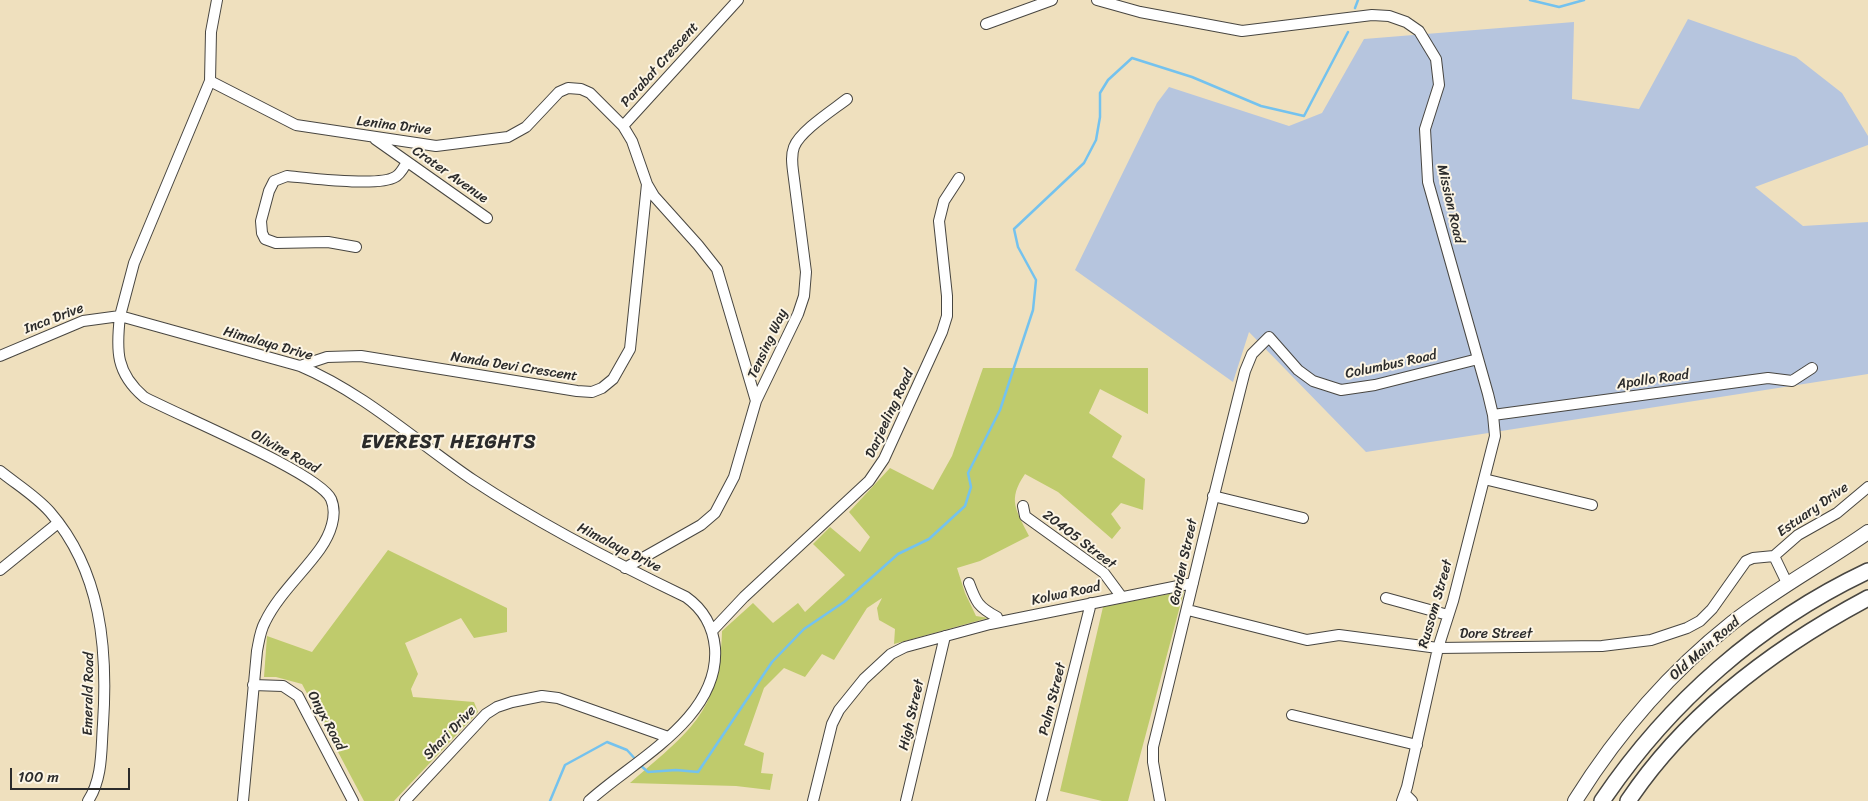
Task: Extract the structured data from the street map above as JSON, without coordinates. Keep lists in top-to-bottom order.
{
  "streets": {
    "street": [
      "Parabat Crescent",
      "Lenina Drive",
      "Crater Avenue",
      "Mission Road",
      "Inca Drive",
      "Himalaya Drive",
      "Tensing Way",
      "Columbus Road",
      "Nanda Devi Crescent",
      "Apollo Road",
      "Darjeeling Road",
      "Olivine Road",
      "Estuary Drive",
      "20405 Street",
      "Garden Street",
      "Kolwa Road",
      "Russom Street",
      "Dore Street",
      "Old Main Road",
      "Emerald Road",
      "Palm Street",
      "High Street",
      "Onyx Road",
      "Shari Drive"
    ]
  },
  "crossings": [
    ["Parabat Crescent", "Lenina Drive"],
    ["Parabat Crescent", "Tensing Way"],
    ["Parabat Crescent", "Nanda Devi Crescent"],
    ["Lenina Drive", "Crater Avenue"],
    ["Mission Road", "Columbus Road"],
    ["Mission Road", "Apollo Road"],
    ["Mission Road", "Russom Street"],
    ["Inca Drive", "Himalaya Drive"],
    ["Inca Drive", "Olivine Road"],
    ["Himalaya Drive", "Tensing Way"],
    ["Himalaya Drive", "Nanda Devi Crescent"],
    ["Himalaya Drive", "Darjeeling Road"],
    ["Himalaya Drive", "Olivine Road"],
    ["Himalaya Drive", "Shari Drive"],
    ["Columbus Road", "Garden Street"],
    ["Apollo Road", "Russom Street"],
    ["Olivine Road", "Onyx Road"],
    ["Estuary Drive", "Dore Street"],
    ["20405 Street", "Kolwa Road"],
    ["Garden Street", "Kolwa Road"],
    ["Garden Street", "Dore Street"],
    ["Kolwa Road", "Palm Street"],
    ["Kolwa Road", "High Street"],
    ["Russom Street", "Dore Street"]
  ],
  "districts": ["EVEREST HEIGHTS"],
  "scale_bar": "100 m"
}
